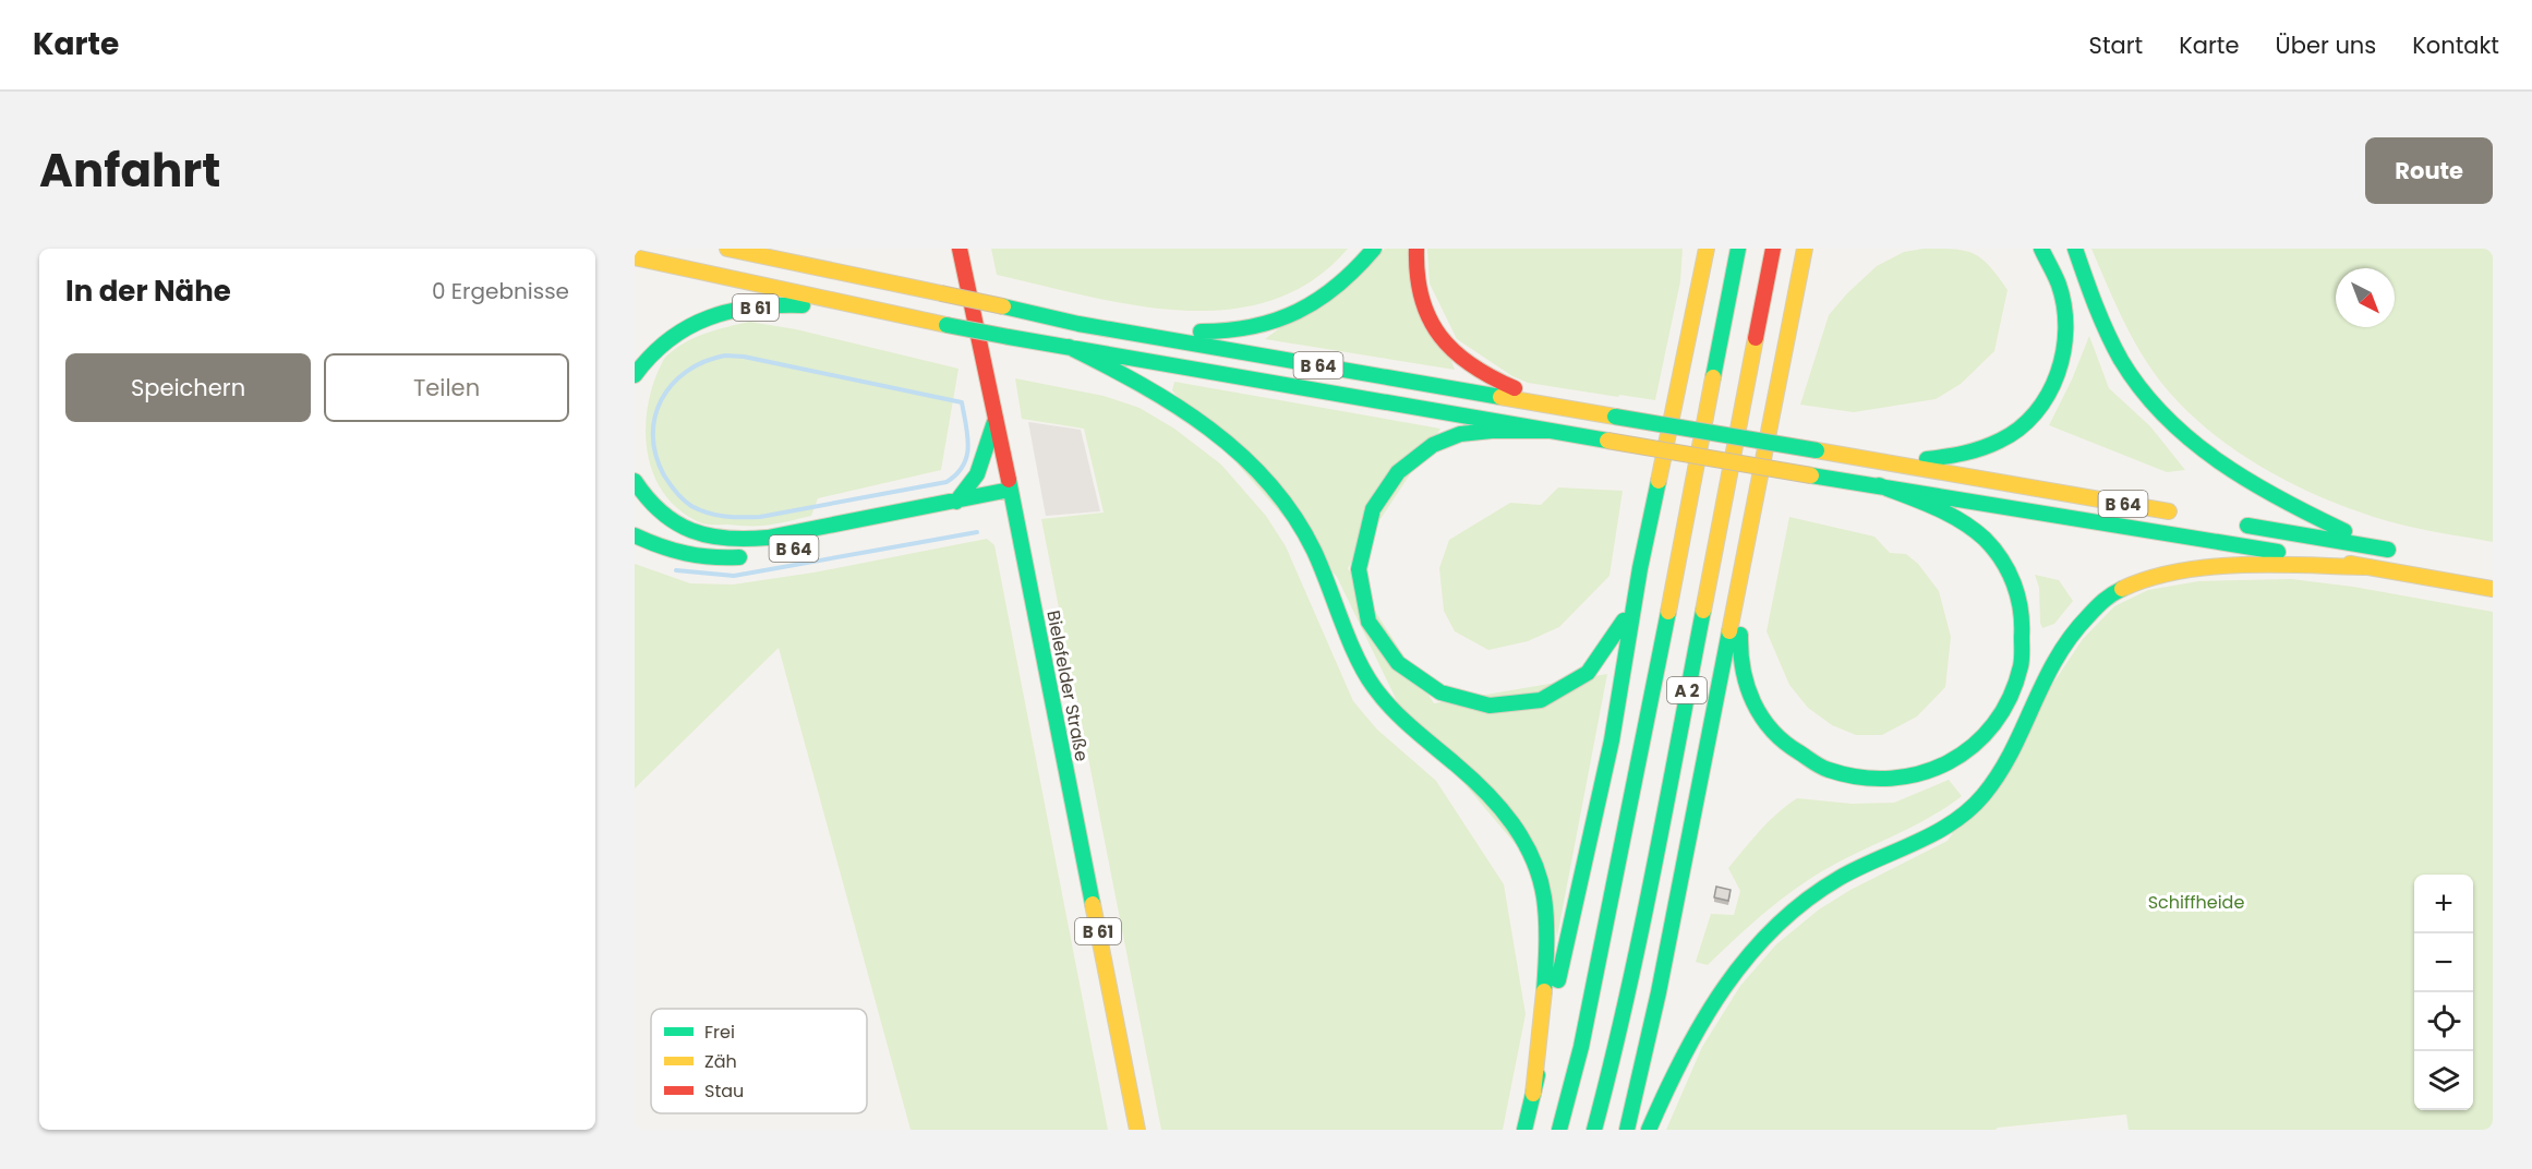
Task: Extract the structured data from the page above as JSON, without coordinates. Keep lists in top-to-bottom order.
{
  "streets": {
    "main road": [
      "B 61",
      "B 64",
      "Bielefelder Straße",
      "A 2"
    ]
  },
  "crossings": [
    ["B 61", "B 64"],
    ["B 61", "Bielefelder Straße"]
  ],
  "parks": ["Schiffheide"],
  "legend": ["Frei", "Zäh", "Stau"],
  "north": "bottom right",
  "page": {
    "header": "Karte",
    "nav": [
      "Start",
      "Karte",
      "Über uns",
      "Kontakt"
    ],
    "title": "Anfahrt",
    "buttons": [
      "Route",
      ["Speichern", "Teilen"]
    ],
    "heading": ["In der Nähe", "0 Ergebnisse"],
    "map_buttons": ["+", "−"]
  }
}
